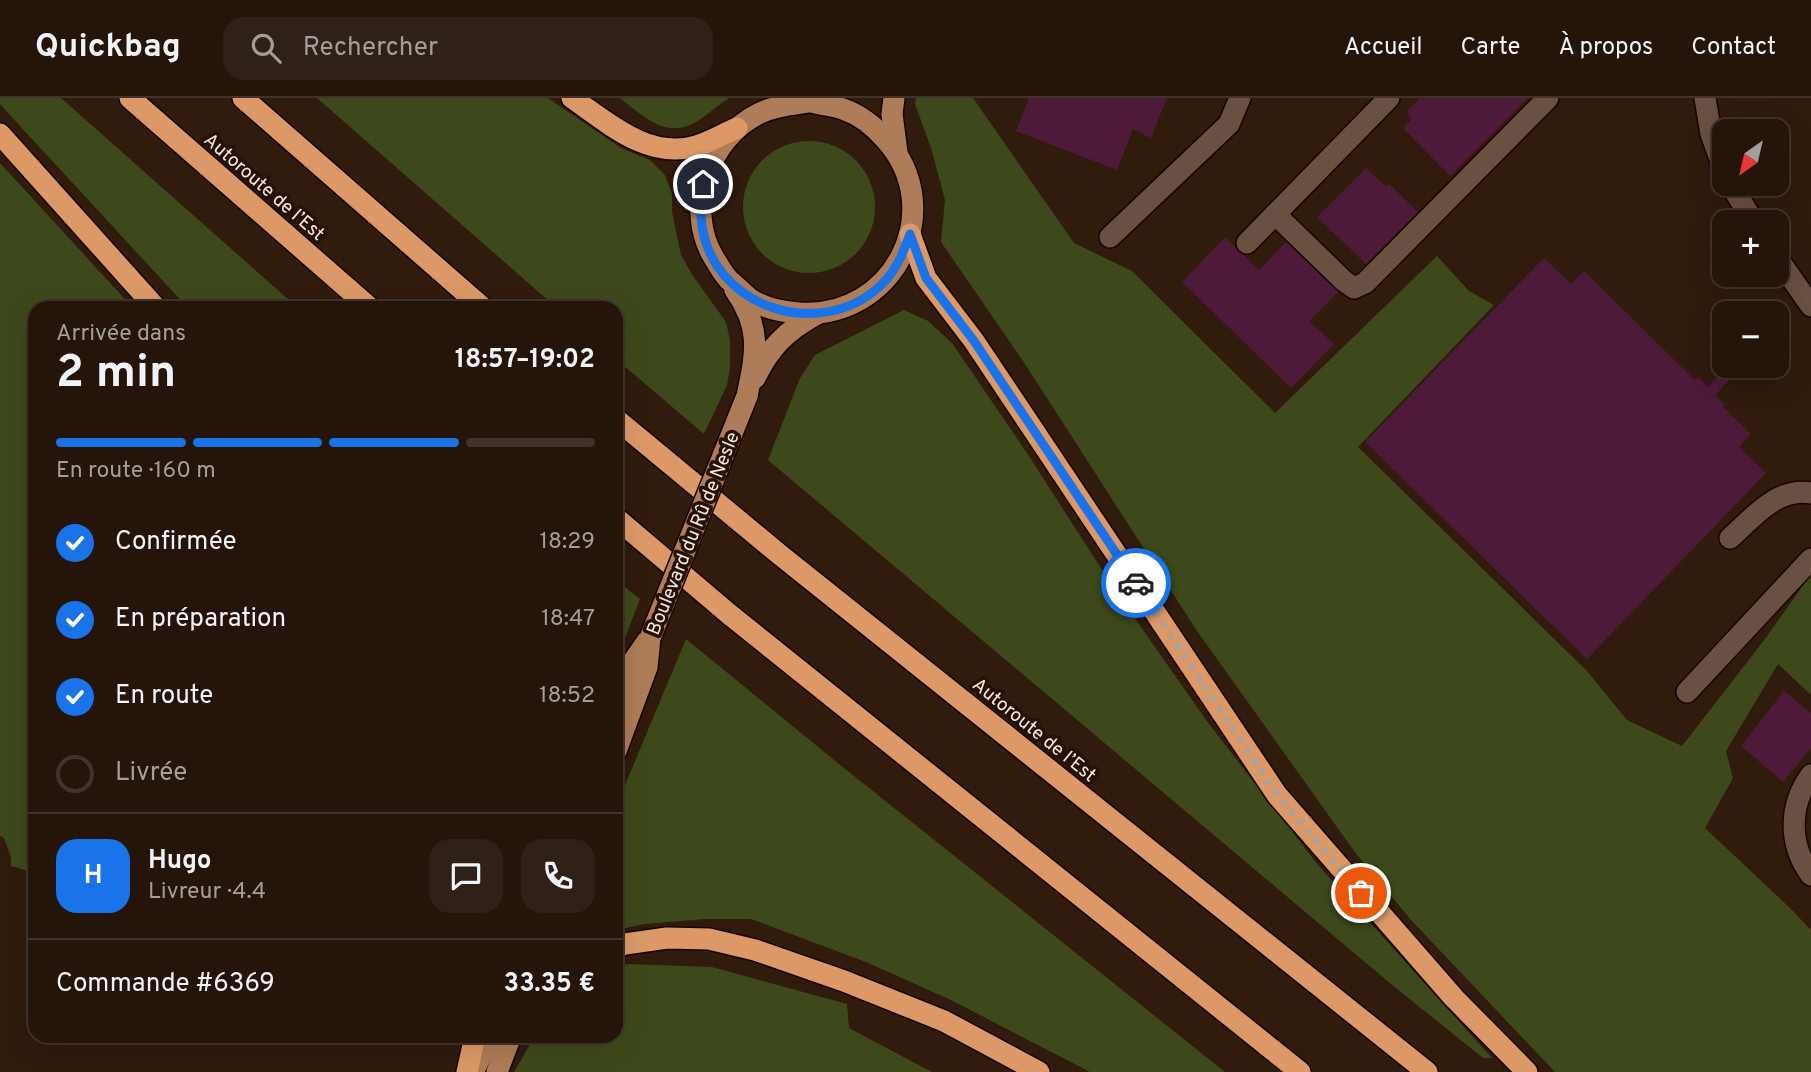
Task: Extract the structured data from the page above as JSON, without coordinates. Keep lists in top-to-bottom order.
{
  "streets": {
    "highway": ["Autoroute de l’Est"],
    "main road": ["Boulevard du Rû de Nesle"]
  },
  "north": "bottom left",
  "page": {
    "header": "Quickbag",
    "search": "Rechercher",
    "nav": [
      "Accueil",
      "Carte",
      "À propos",
      "Contact"
    ],
    "map_buttons": ["+", "−"],
    "heading": ["2 min", "Arrivée dans", "18:57–19:02"],
    "panel": [
      "Hugo",
      "Livreur · 4.4",
      "Commande #6369",
      "33.35 €"
    ],
    "bar": "En route · 160 m",
    "list": [
      ["Confirmée", "18:29"],
      ["En préparation", "18:47"],
      ["En route", "18:52"],
      "Livrée"
    ],
    "round": "H"
  }
}
